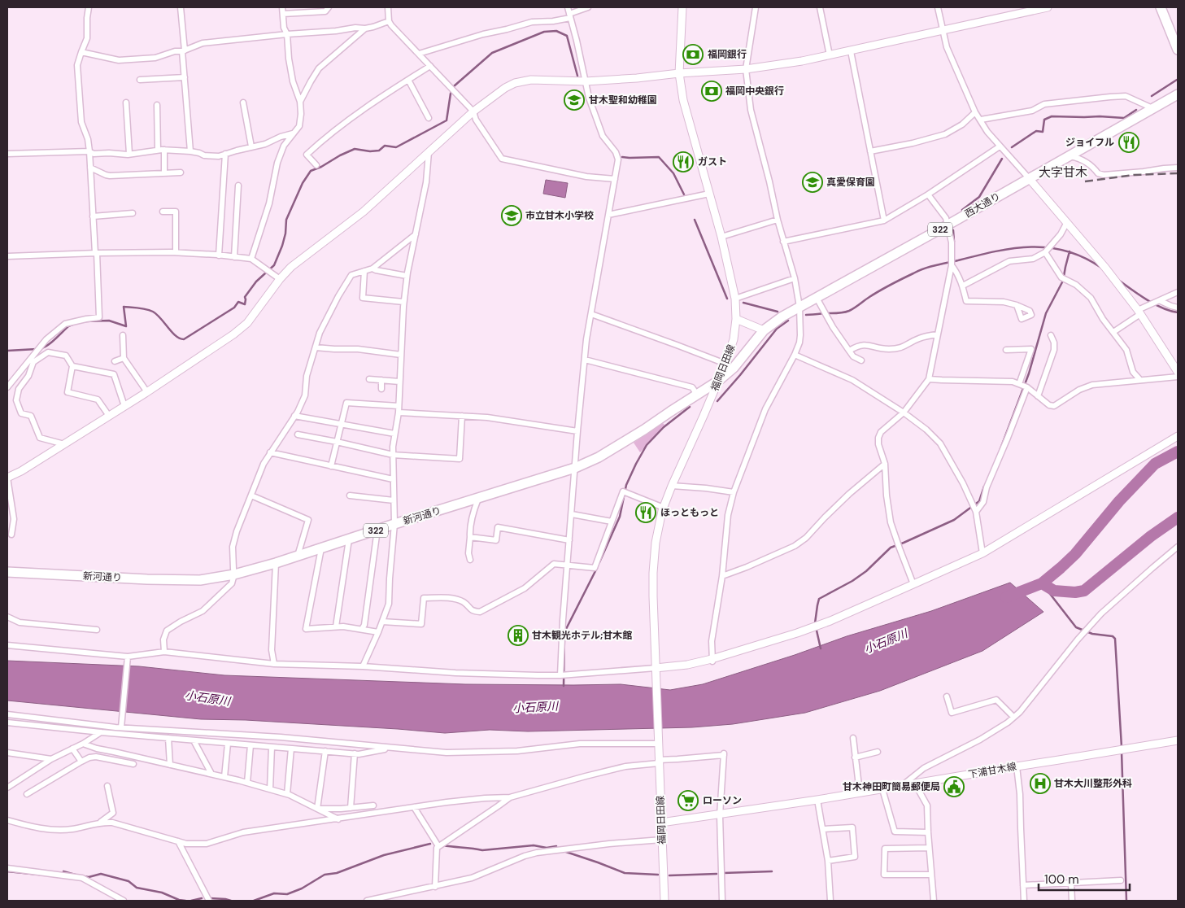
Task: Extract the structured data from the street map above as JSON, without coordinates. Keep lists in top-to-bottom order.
{
  "streets": {
    "highway": ["西大通り", "322", "新河通り"],
    "street": ["福岡日田線", "下浦甘木線"]
  },
  "crossings": [
    ["西大通り", "福岡日田線"],
    ["西大通り", "新河通り"],
    ["福岡日田線", "新河通り"],
    ["福岡日田線", "下浦甘木線"]
  ],
  "districts": ["大字甘木"],
  "water": ["小石原川"],
  "places": {
    "bank": ["福岡銀行", "福岡中央銀行"],
    "school or university": ["甘木聖和幼稚園", "真愛保育園", "市立甘木小学校"],
    "restaurant": ["ジョイフル", "ガスト", "ほっともっと"],
    "building": ["甘木観光ホテル;甘木館"],
    "hospital": ["甘木大川整形外科"],
    "public building": ["甘木神田町簡易郵便局"],
    "supermarket": ["ローソン"]
  },
  "scale_bar": "100 m"
}
